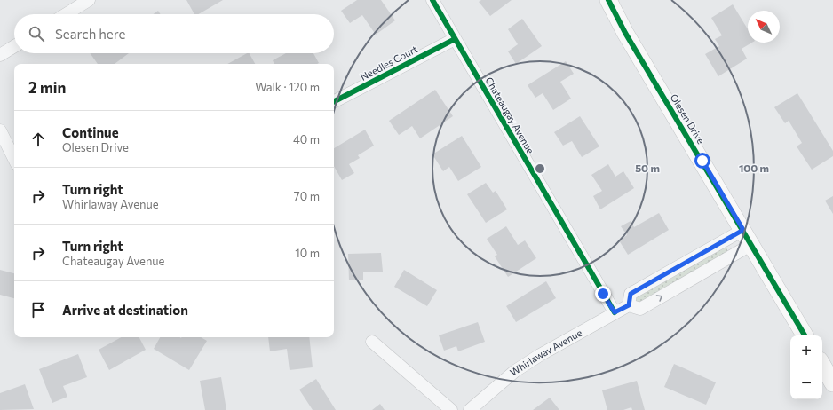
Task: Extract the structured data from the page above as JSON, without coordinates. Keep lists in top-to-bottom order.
{
  "streets": {
    "street": [
      "Needles Court",
      "Chateaugay Avenue",
      "Olesen Drive",
      "Whirlaway Avenue"
    ]
  },
  "crossings": [
    ["Needles Court", "Chateaugay Avenue"],
    ["Chateaugay Avenue", "Whirlaway Avenue"]
  ],
  "north": "top left",
  "page": {
    "search": "Search here",
    "heading": ["2 min", "Walk · 120 m"],
    "list": [
      ["Continue", "Olesen Drive", "40 m"],
      ["Turn right", "Whirlaway Avenue", "70 m"],
      ["Turn right", "Chateaugay Avenue", "10 m"],
      "Arrive at destination"
    ],
    "map_buttons": ["+", "−"]
  },
  "rings": ["50 m", "100 m"]
}
